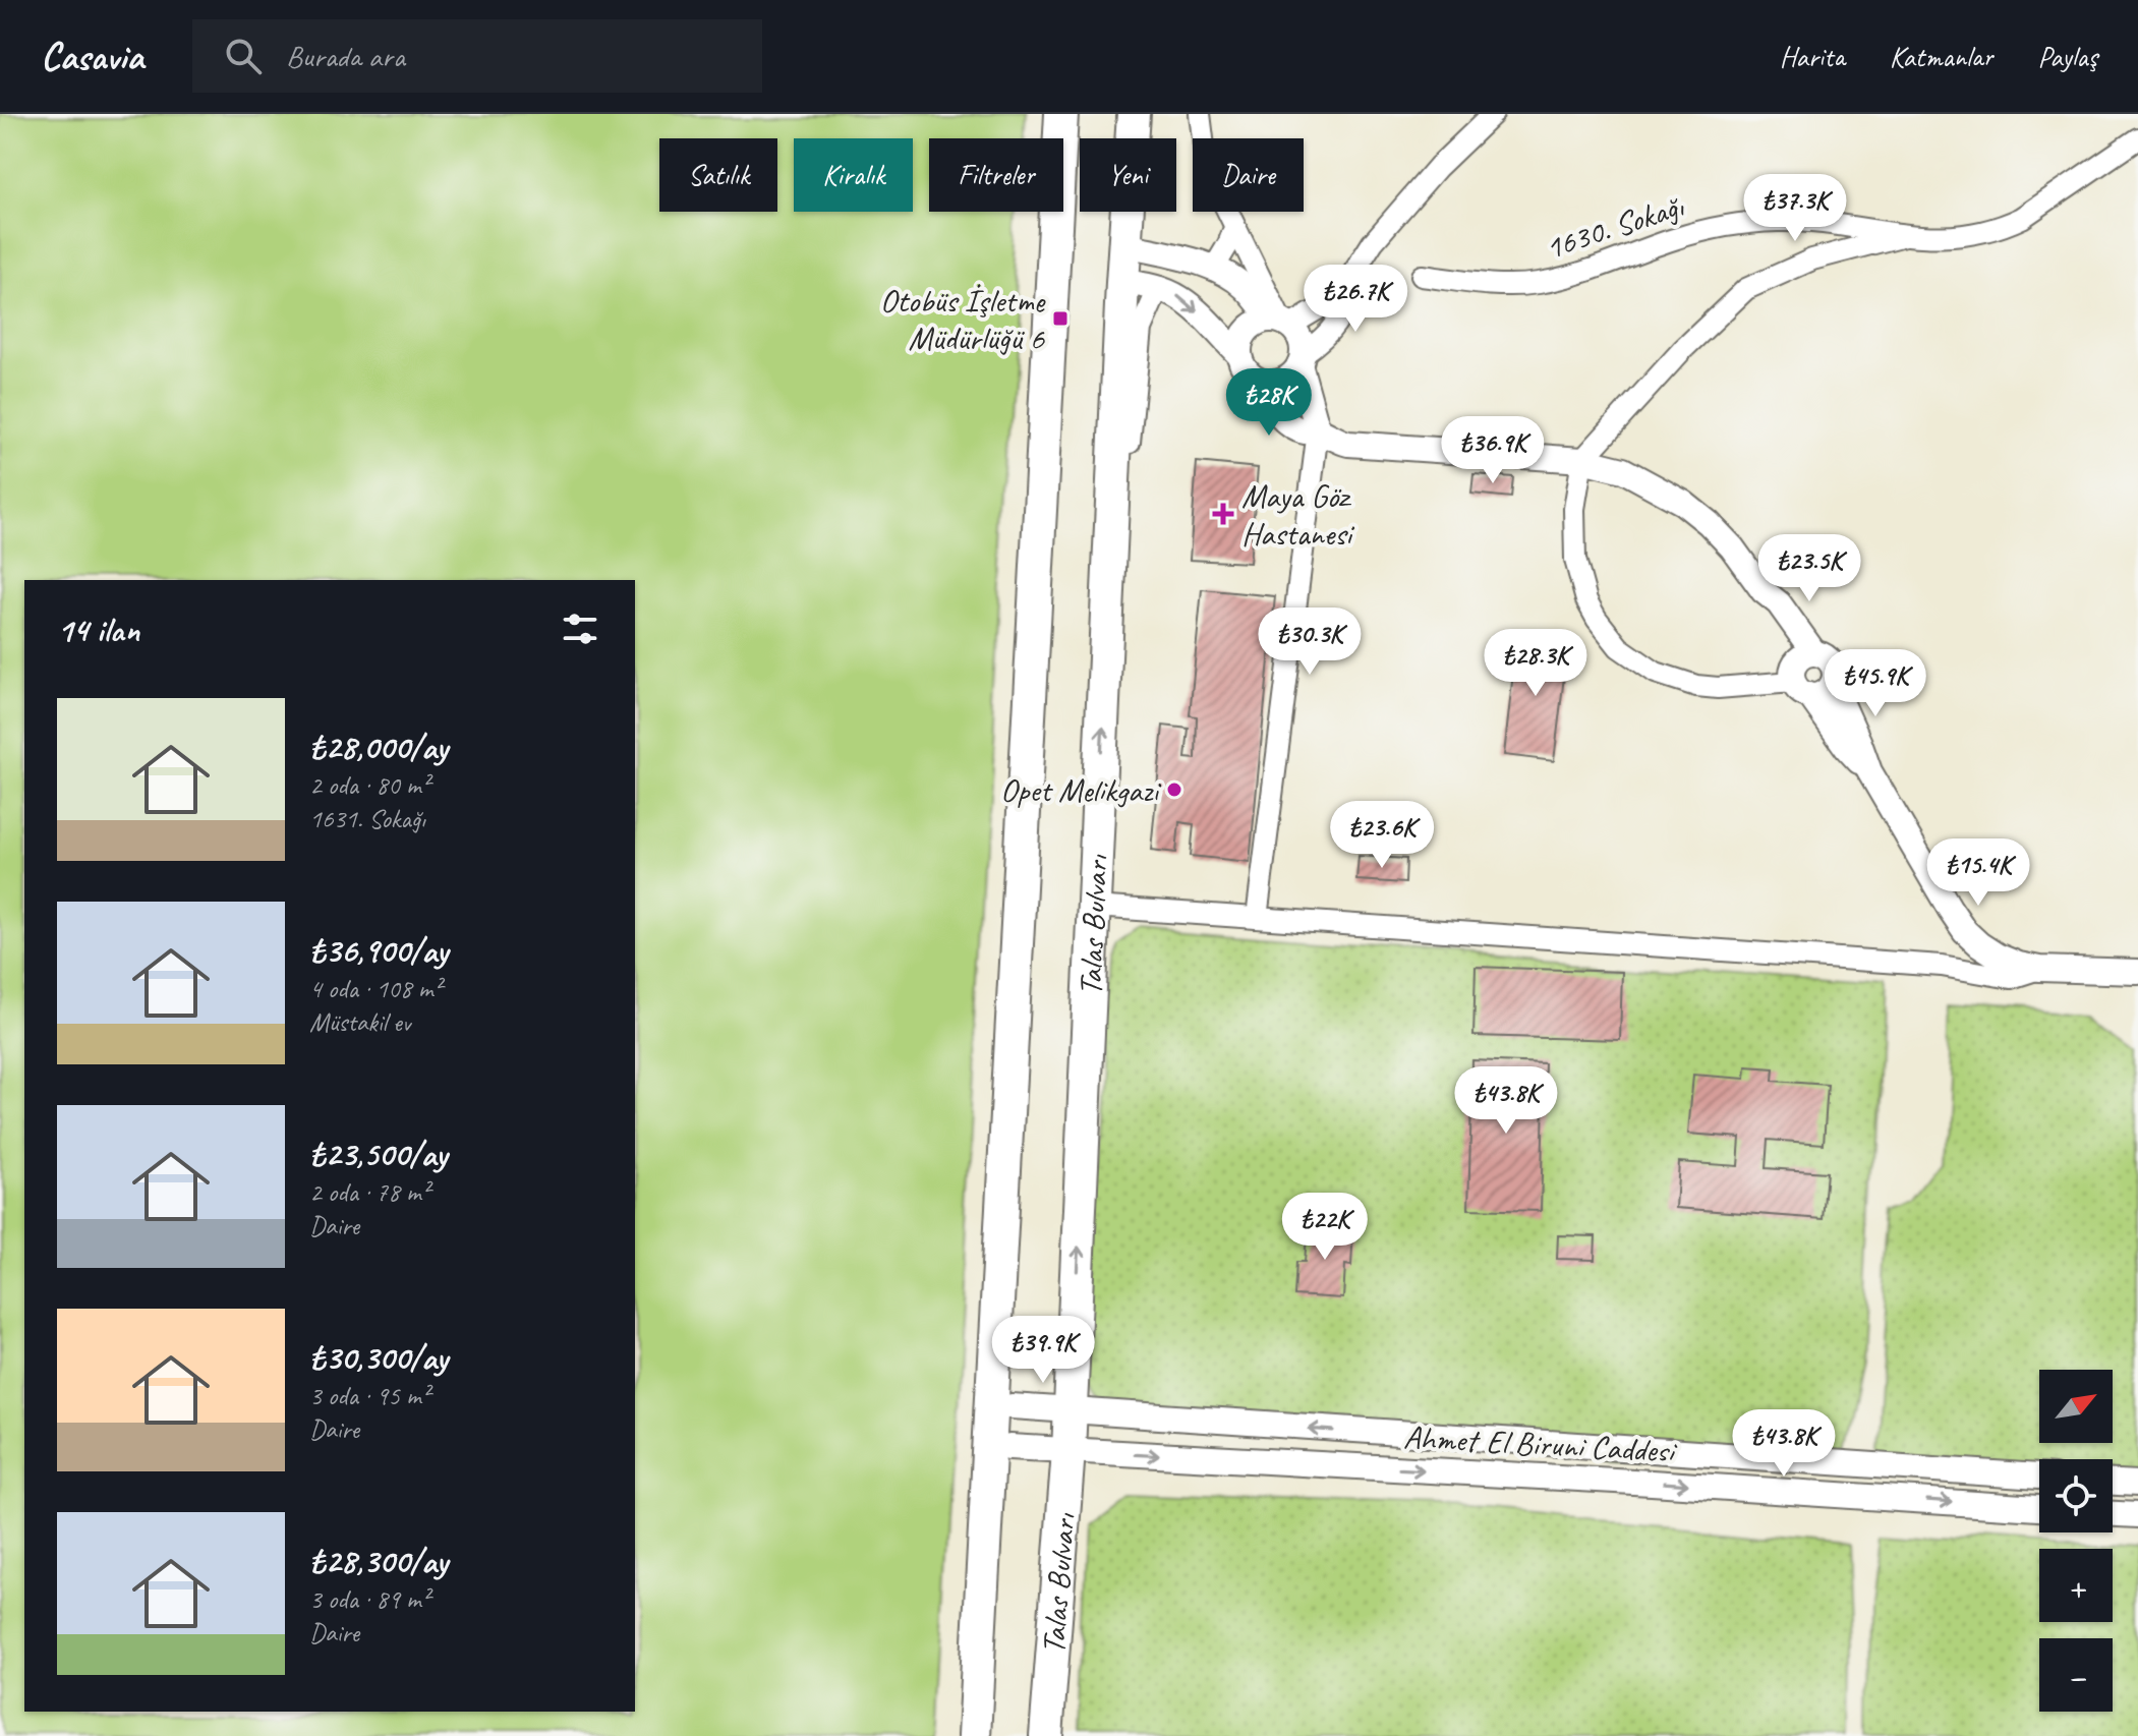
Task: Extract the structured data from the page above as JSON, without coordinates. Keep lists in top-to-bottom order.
{
  "streets": {
    "main road": ["Talas Bulvarı"],
    "street": ["1630. Sokağı", "Ahmet El Biruni Caddesi"]
  },
  "crossings": [
    ["Talas Bulvarı", "Ahmet El Biruni Caddesi"]
  ],
  "places": {
    "transit": ["Otobüs İşletme Müdürlüğü 6"],
    "health": ["Maya Göz Hastanesi"],
    "other": ["Opet Melikgazi"]
  },
  "north": "top right",
  "page": {
    "header": "Casavia",
    "search": "Burada ara",
    "nav": ["Harita", "Katmanlar", "Paylaş"],
    "chip": [
      "Satılık",
      "Kiralık",
      "Filtreler",
      "Yeni",
      "Daire"
    ],
    "price": [
      "₺37.3K",
      "₺26.7K",
      "₺28K",
      "₺36.9K",
      "₺23.5K",
      "₺30.3K",
      "₺28.3K",
      "₺45.9K",
      "₺23.6K",
      "₺15.4K",
      "₺43.8K",
      "₺22K",
      "₺39.9K",
      "₺43.8K"
    ],
    "heading": "14 ilan",
    "list": [
      {
        "name": "₺28,000/ay",
        "note": "2 oda · 80 m² · 1631. Sokağı"
      },
      {
        "name": "₺36,900/ay",
        "note": "4 oda · 108 m² · Müstakil ev"
      },
      {
        "name": "₺23,500/ay",
        "note": "2 oda · 78 m² · Daire"
      },
      {
        "name": "₺30,300/ay",
        "note": "3 oda · 95 m² · Daire"
      },
      {
        "name": "₺28,300/ay",
        "note": "3 oda · 89 m² · Daire"
      }
    ],
    "map_buttons": ["+", "−"]
  }
}
